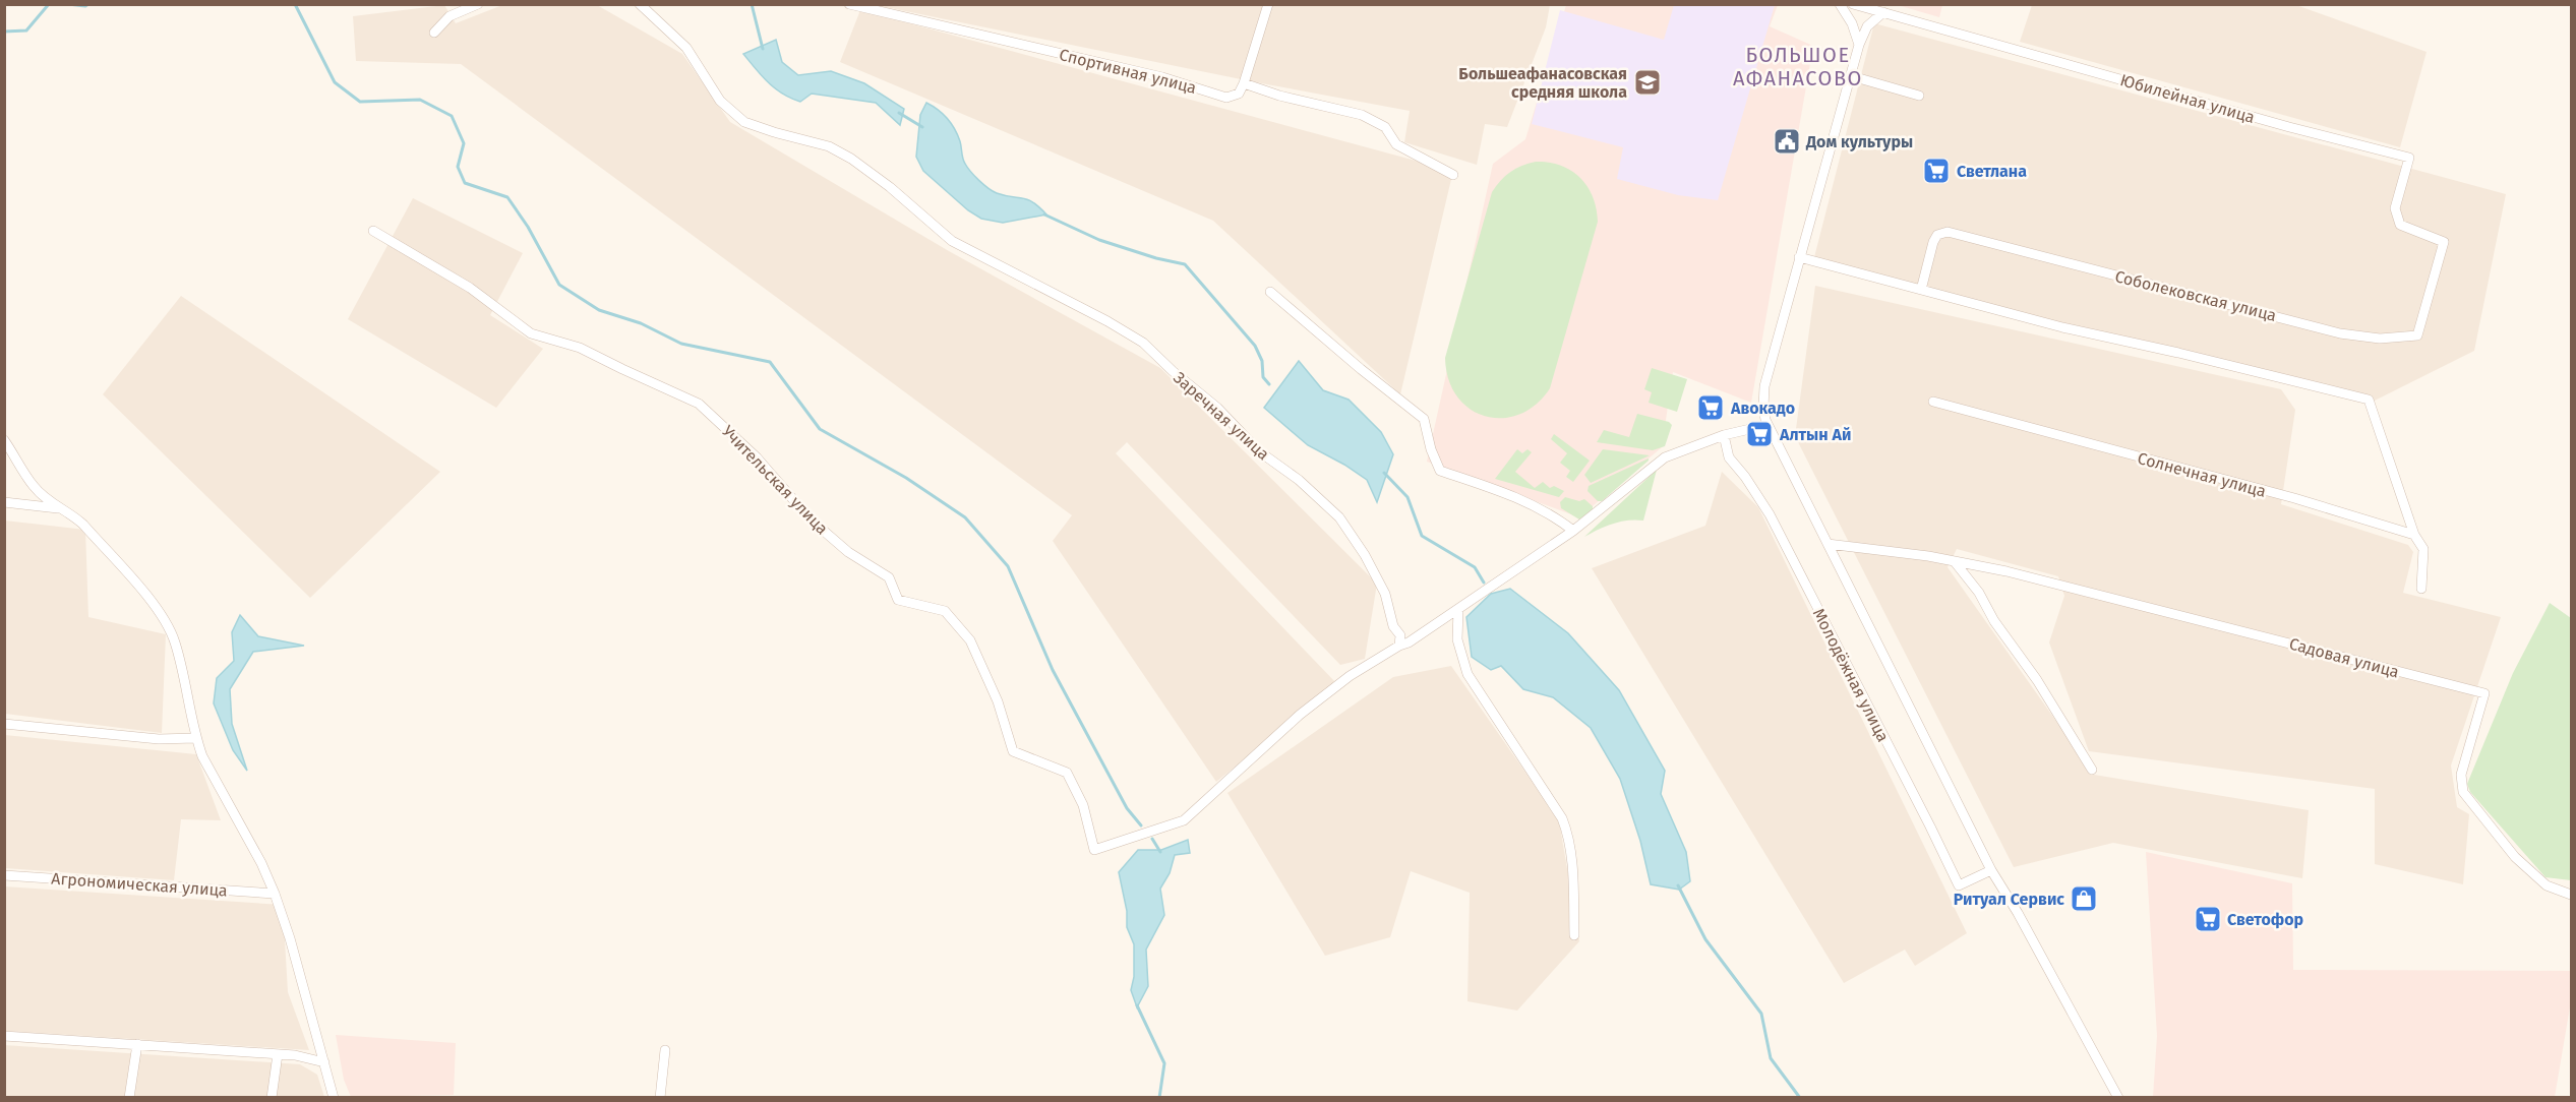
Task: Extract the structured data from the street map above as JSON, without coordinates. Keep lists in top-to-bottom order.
{
  "streets": {
    "street": [
      "Спортивная улица",
      "Юбилейная улица",
      "Соболековская улица",
      "Заречная улица",
      "Солнечная улица",
      "Учительская улица",
      "Садовая улица",
      "Молодёжная улица",
      "Агрономическая улица"
    ]
  },
  "crossings": [
    ["Юбилейная улица", "Соболековская улица"],
    ["Заречная улица", "Учительская улица"]
  ],
  "districts": ["БОЛЬШОЕ АФАНАСОВО"],
  "places": {
    "school or university": ["Большеафанасовская средняя школа"],
    "public building": ["Дом культуры"],
    "supermarket": [
      "Светлана",
      "Авокадо",
      "Алтын Ай",
      "Светофор"
    ],
    "shop": ["Ритуал Сервис"]
  }
}
